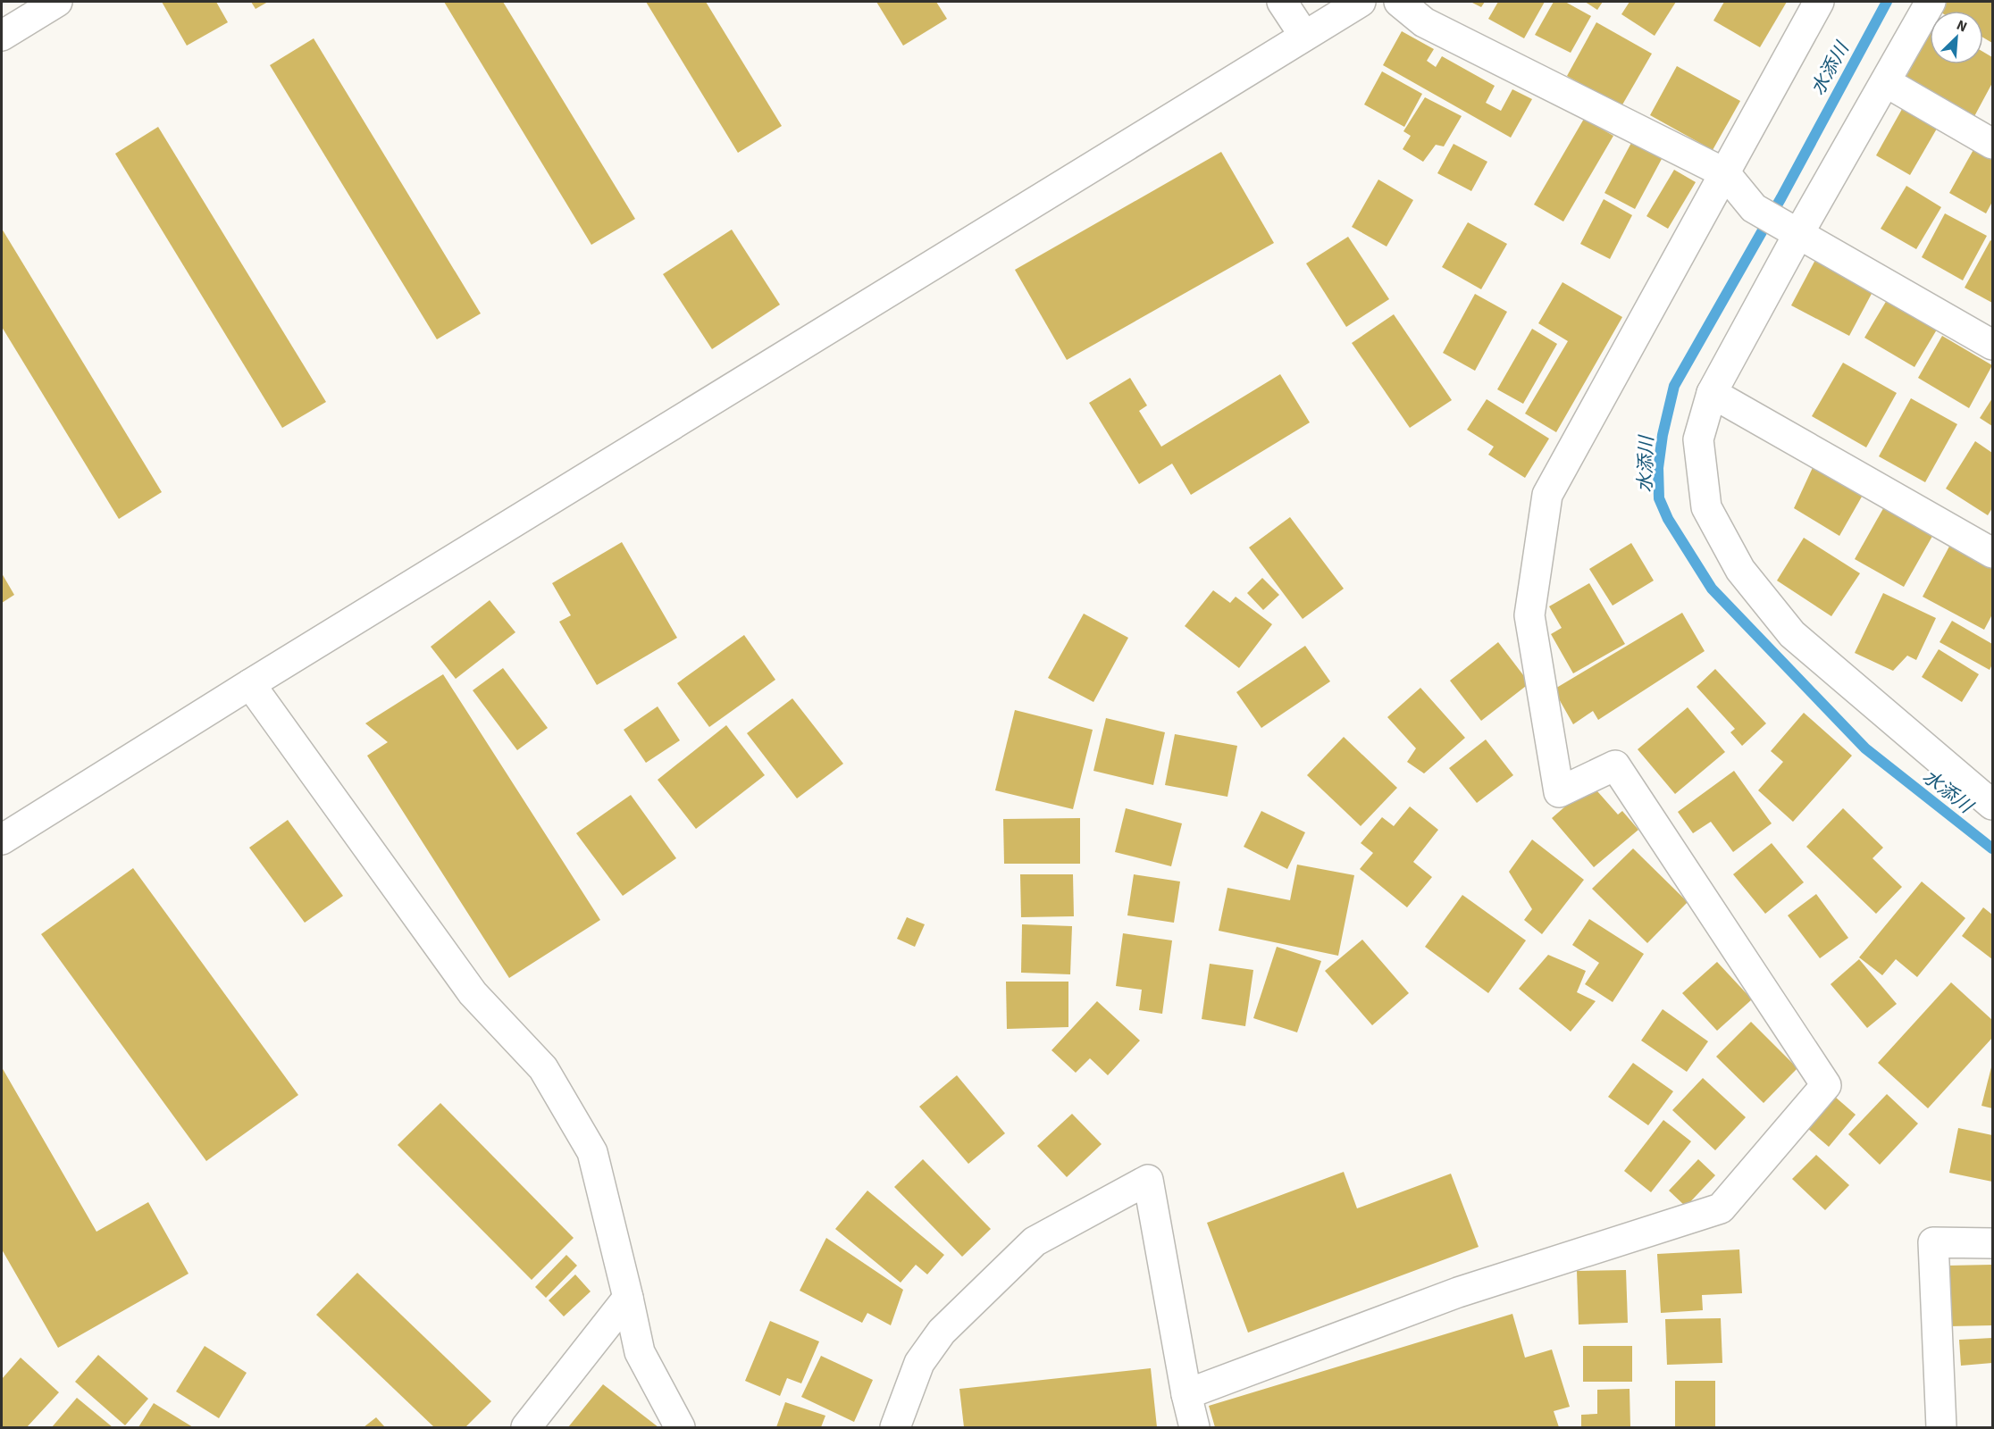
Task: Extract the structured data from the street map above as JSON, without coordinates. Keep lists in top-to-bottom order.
{
  "water": ["水添川"],
  "north": "top right"
}
